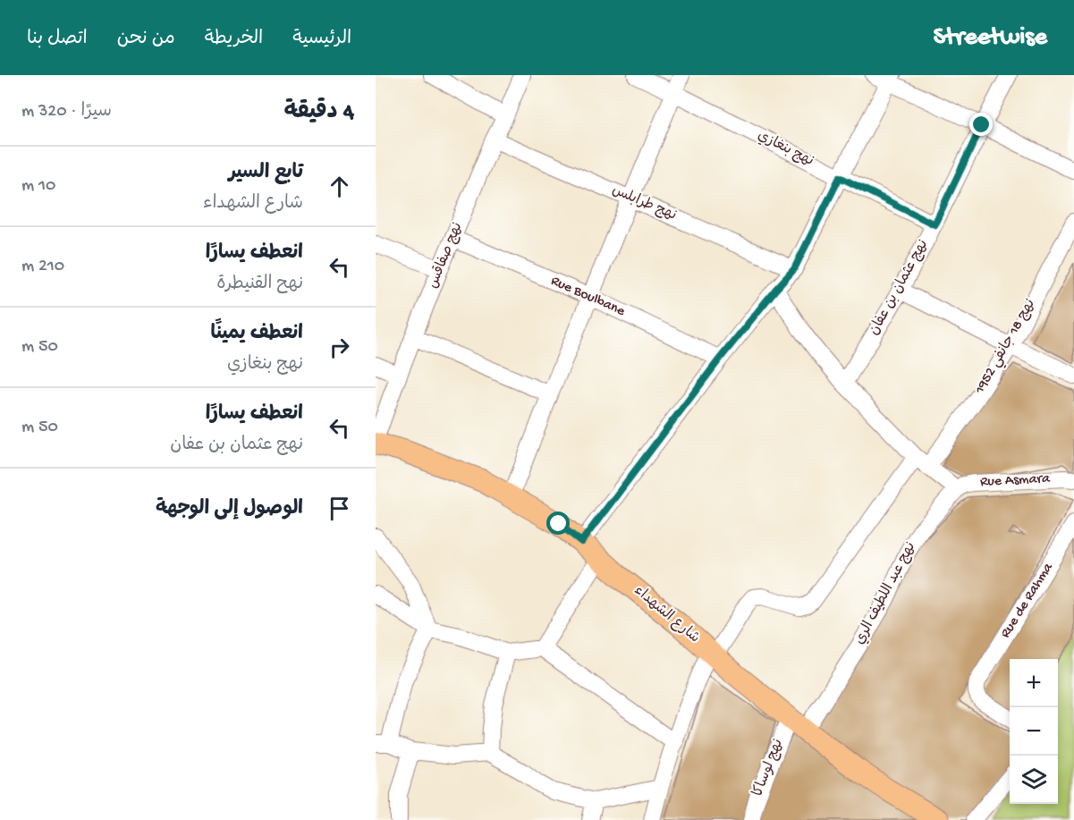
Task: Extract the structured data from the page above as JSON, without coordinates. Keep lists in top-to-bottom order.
{
  "streets": {
    "main road": ["شارع الشهداء"],
    "street": [
      "نهج بنغازي",
      "نهج طرابلس",
      "نهج صفاقس",
      "نهج عثمان بن عفان",
      "Rue Boulbane",
      "نهج 18 جانفي 1952",
      "Rue Asmara",
      "نهج عبد اللطيف الري",
      "Rue de Rahma",
      "نهج لوساكا"
    ]
  },
  "crossings": [
    ["نهج بنغازي", "نهج عثمان بن عفان"],
    ["نهج طرابلس", "نهج صفاقس"],
    ["نهج صفاقس", "Rue Boulbane"],
    ["نهج 18 جانفي 1952", "شارع الشهداء"],
    ["Rue Asmara", "نهج عبد اللطيف الري"],
    ["نهج عبد اللطيف الري", "شارع الشهداء"],
    ["نهج عبد اللطيف الري", "نهج لوساكا"],
    ["شارع الشهداء", "نهج لوساكا"]
  ],
  "page": {
    "header": "Streetwise",
    "nav": [
      "الرئيسية",
      "الخريطة",
      "من نحن",
      "اتصل بنا"
    ],
    "heading": ["4 دقيقة", "سيرًا · 320 m"],
    "list": [
      ["تابع السير", "شارع الشهداء", "10 m"],
      ["انعطف يسارًا", "نهح القنيطرة", "210 m"],
      ["انعطف يمينًا", "نهج بنغازي", "50 m"],
      ["انعطف يسارًا", "نهج عثمان بن عفان", "50 m"],
      "الوصول إلى الوجهة"
    ],
    "map_buttons": ["+", "−"]
  }
}
